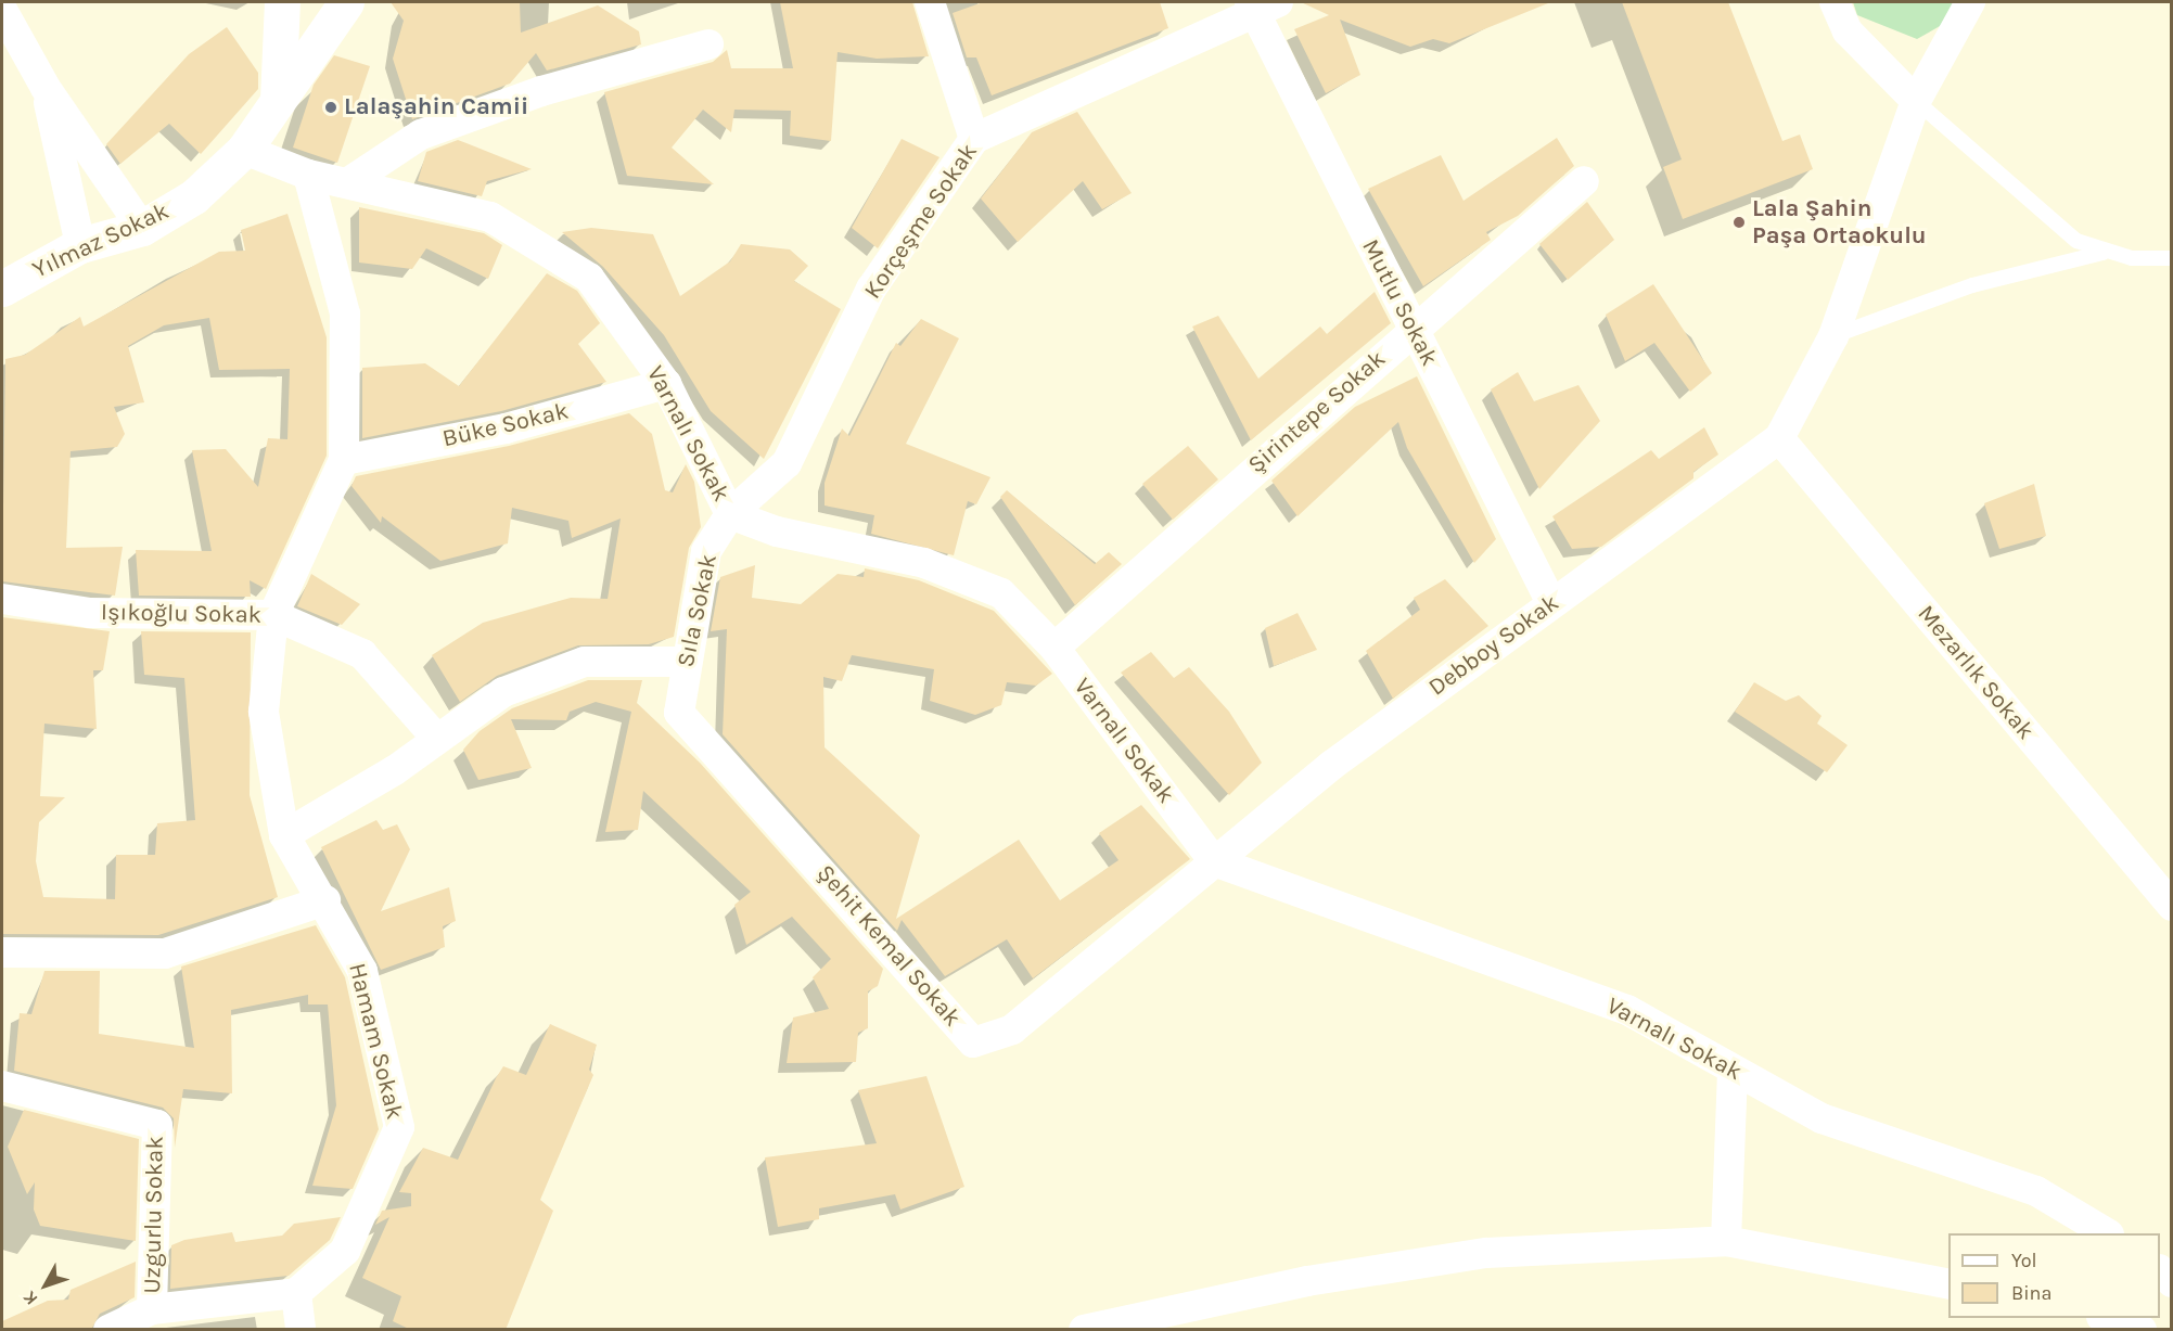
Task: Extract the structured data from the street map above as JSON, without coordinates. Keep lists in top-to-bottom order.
{
  "streets": {
    "main road": ["Yılmaz Sokak"],
    "street": [
      "Korçeşme Sokak",
      "Mutlu Sokak",
      "Şirintepe Sokak",
      "Büke Sokak",
      "Varnalı Sokak",
      "Sıla Sokak",
      "Işıkoğlu Sokak",
      "Debboy Sokak",
      "Mezarlık Sokak",
      "Şehit Kemal Sokak",
      "Hamam Sokak",
      "Uzgurlu Sokak"
    ]
  },
  "crossings": [
    ["Korçeşme Sokak", "Mutlu Sokak"],
    ["Korçeşme Sokak", "Varnalı Sokak"],
    ["Korçeşme Sokak", "Sıla Sokak"],
    ["Yılmaz Sokak", "Varnalı Sokak"],
    ["Mutlu Sokak", "Şirintepe Sokak"],
    ["Mutlu Sokak", "Debboy Sokak"],
    ["Şirintepe Sokak", "Varnalı Sokak"],
    ["Büke Sokak", "Varnalı Sokak"],
    ["Büke Sokak", "Hamam Sokak"],
    ["Varnalı Sokak", "Sıla Sokak"],
    ["Varnalı Sokak", "Debboy Sokak"],
    ["Varnalı Sokak", "Şehit Kemal Sokak"],
    ["Varnalı Sokak", "Hamam Sokak"],
    ["Sıla Sokak", "Şehit Kemal Sokak"],
    ["Işıkoğlu Sokak", "Hamam Sokak"],
    ["Debboy Sokak", "Mezarlık Sokak"],
    ["Debboy Sokak", "Şehit Kemal Sokak"]
  ],
  "places": ["Lalaşahin Camii", "Lala Şahin Paşa Ortaokulu"],
  "legend": ["Yol", "Bina"],
  "north": "bottom left"
}
